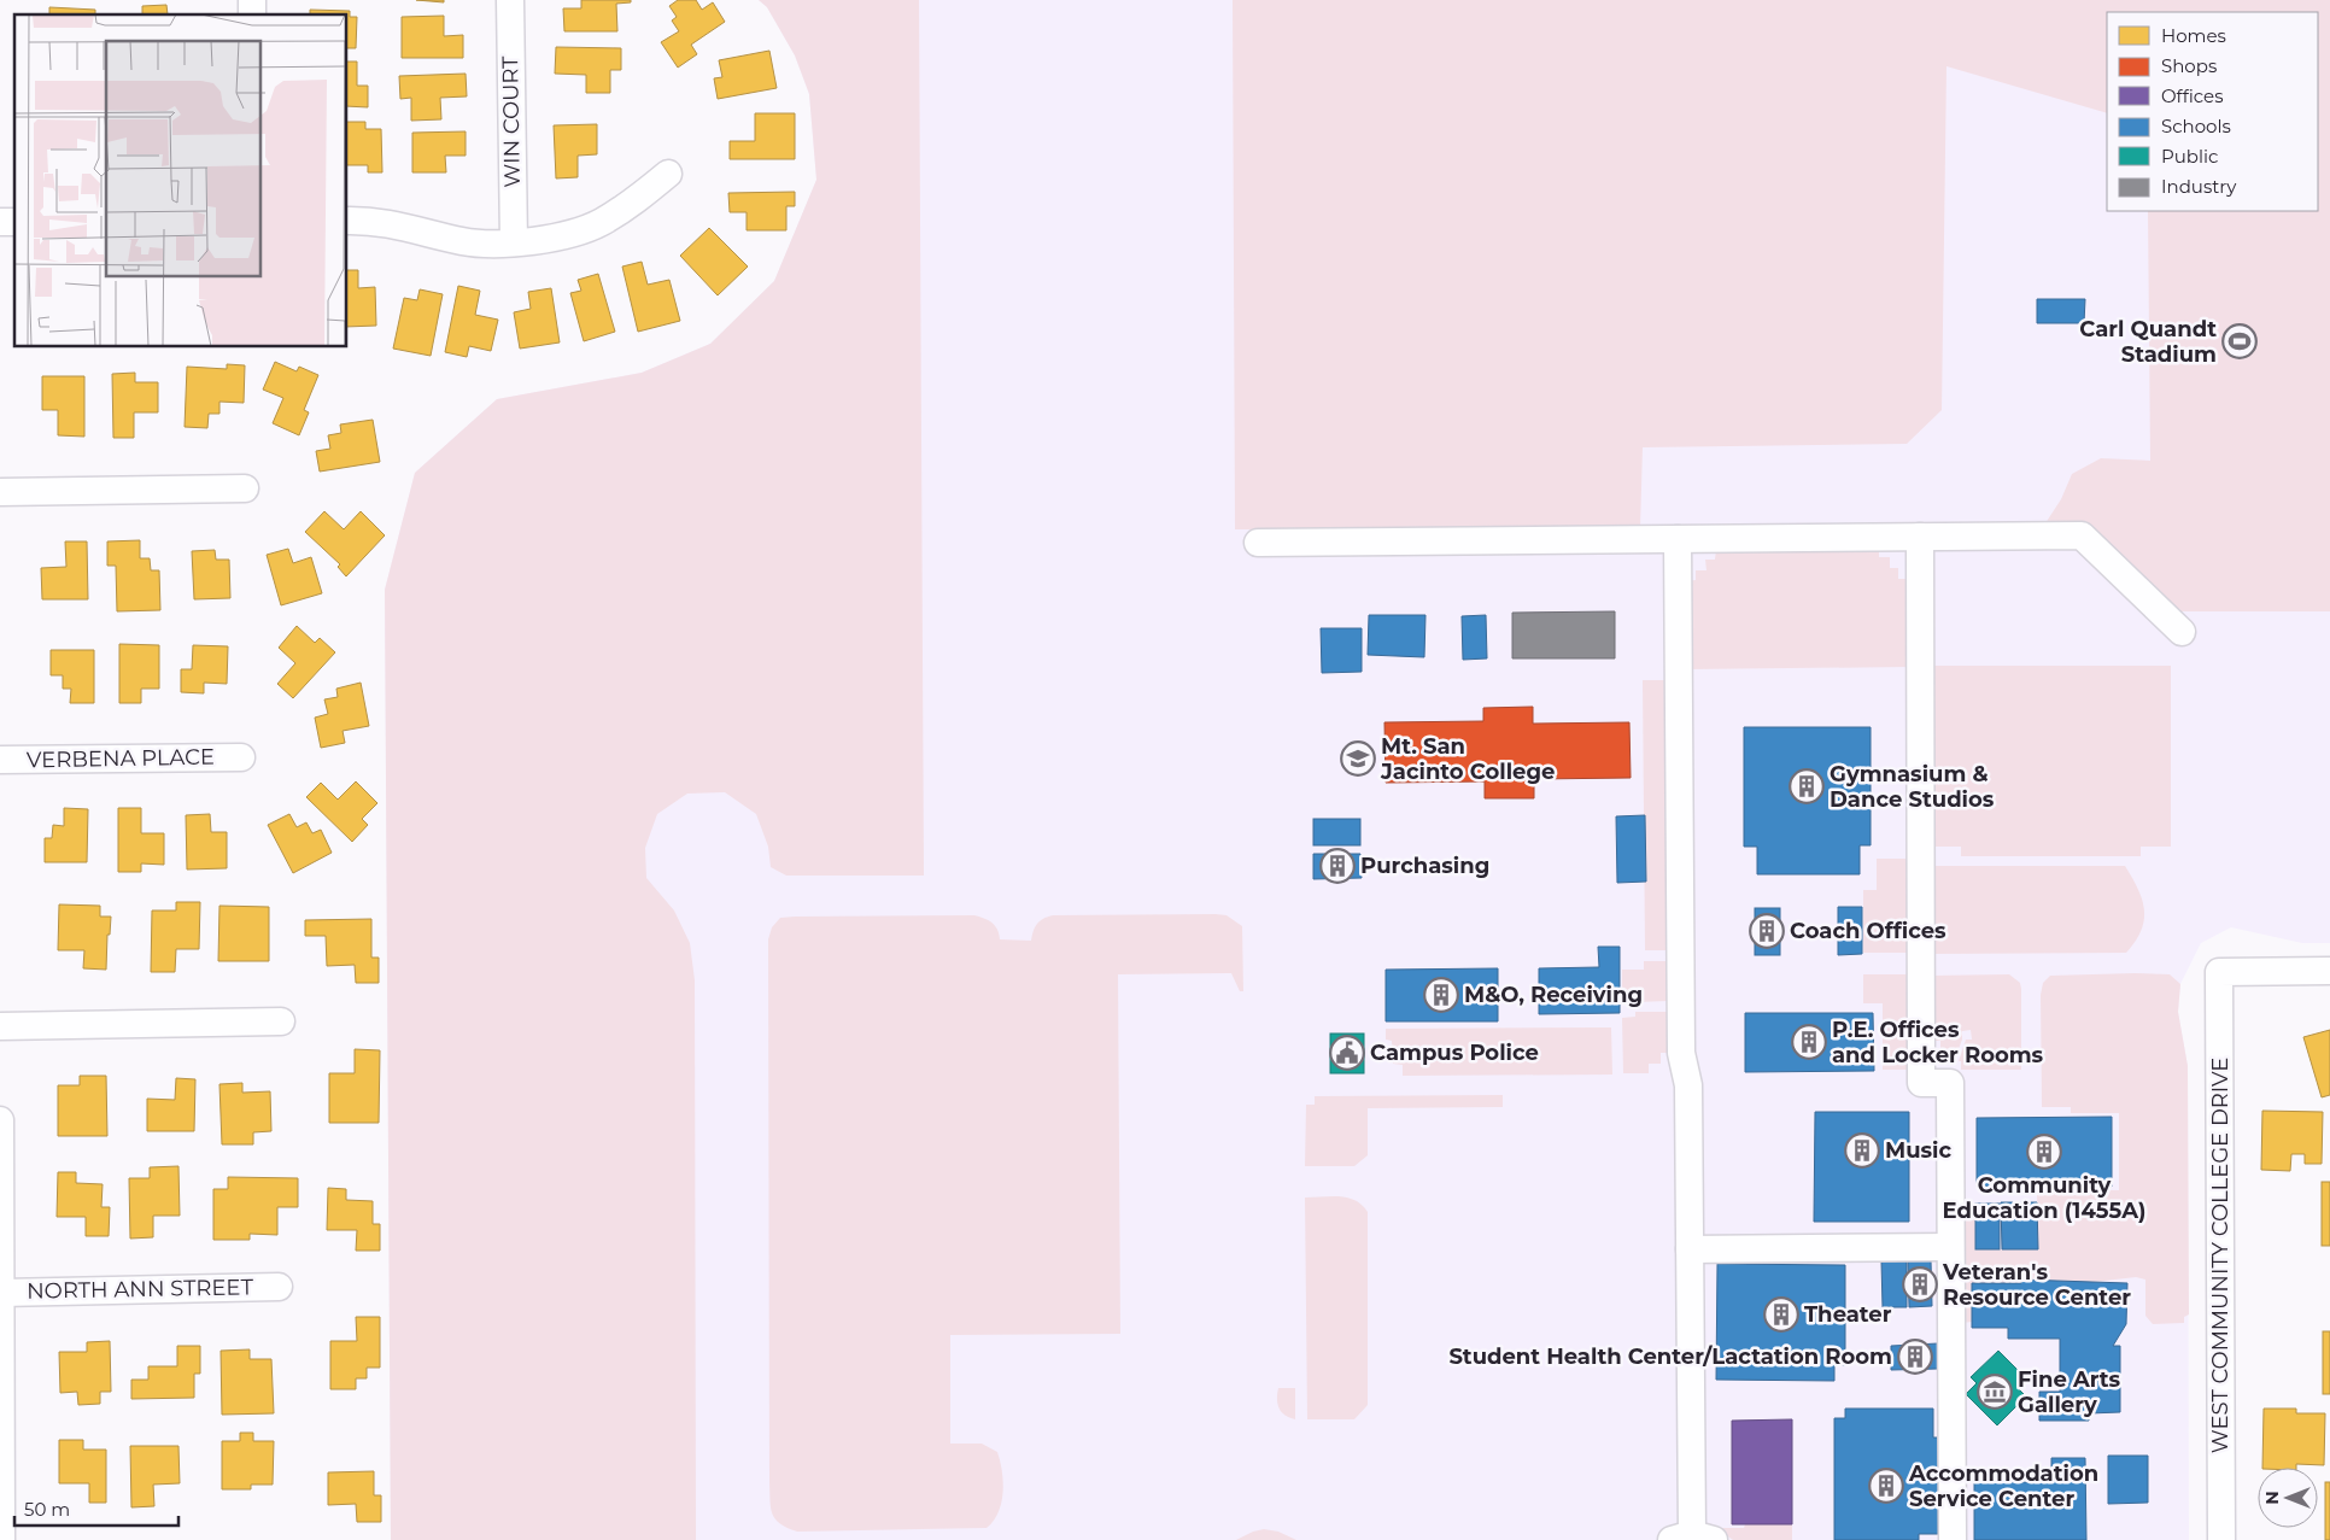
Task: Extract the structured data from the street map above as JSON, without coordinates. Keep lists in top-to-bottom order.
{
  "streets": {
    "street": [
      "WIN COURT",
      "VERBENA PLACE",
      "WEST COMMUNITY COLLEGE DRIVE",
      "NORTH ANN STREET"
    ]
  },
  "places": {
    "sports": ["Carl Quandt Stadium"],
    "school or university": ["Mt. San Jacinto College"],
    "building": [
      "Gymnasium & Dance Studios",
      "Purchasing",
      "Coach Offices",
      "M&O, Receiving",
      "P.E. Offices and Locker Rooms",
      "Music",
      "Community Education (1455A)",
      "Veteran's Resource Center",
      "Theater",
      "Student Health Center/Lactation Room",
      "Accommodation Service Center"
    ],
    "public building": ["Campus Police"],
    "museum": ["Fine Arts Gallery"]
  },
  "legend": [
    "Homes",
    "Shops",
    "Offices",
    "Schools",
    "Public",
    "Industry"
  ],
  "scale_bar": "50 m",
  "north": "left"
}
